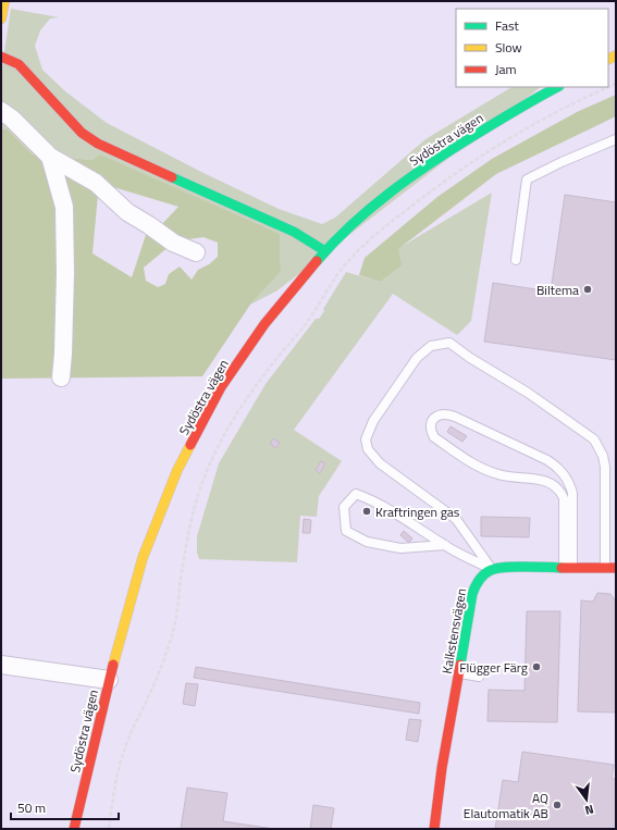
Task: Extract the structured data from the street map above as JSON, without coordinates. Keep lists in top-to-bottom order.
{
  "streets": {
    "main road": ["Sydöstra vägen", "Kalkstensvägen"]
  },
  "places": [
    "Biltema",
    "Kraftringen gas",
    "Flügger Färg",
    "AQ Elautomatik AB"
  ],
  "legend": ["Fast", "Slow", "Jam"],
  "scale_bar": "50 m",
  "north": "bottom"
}
